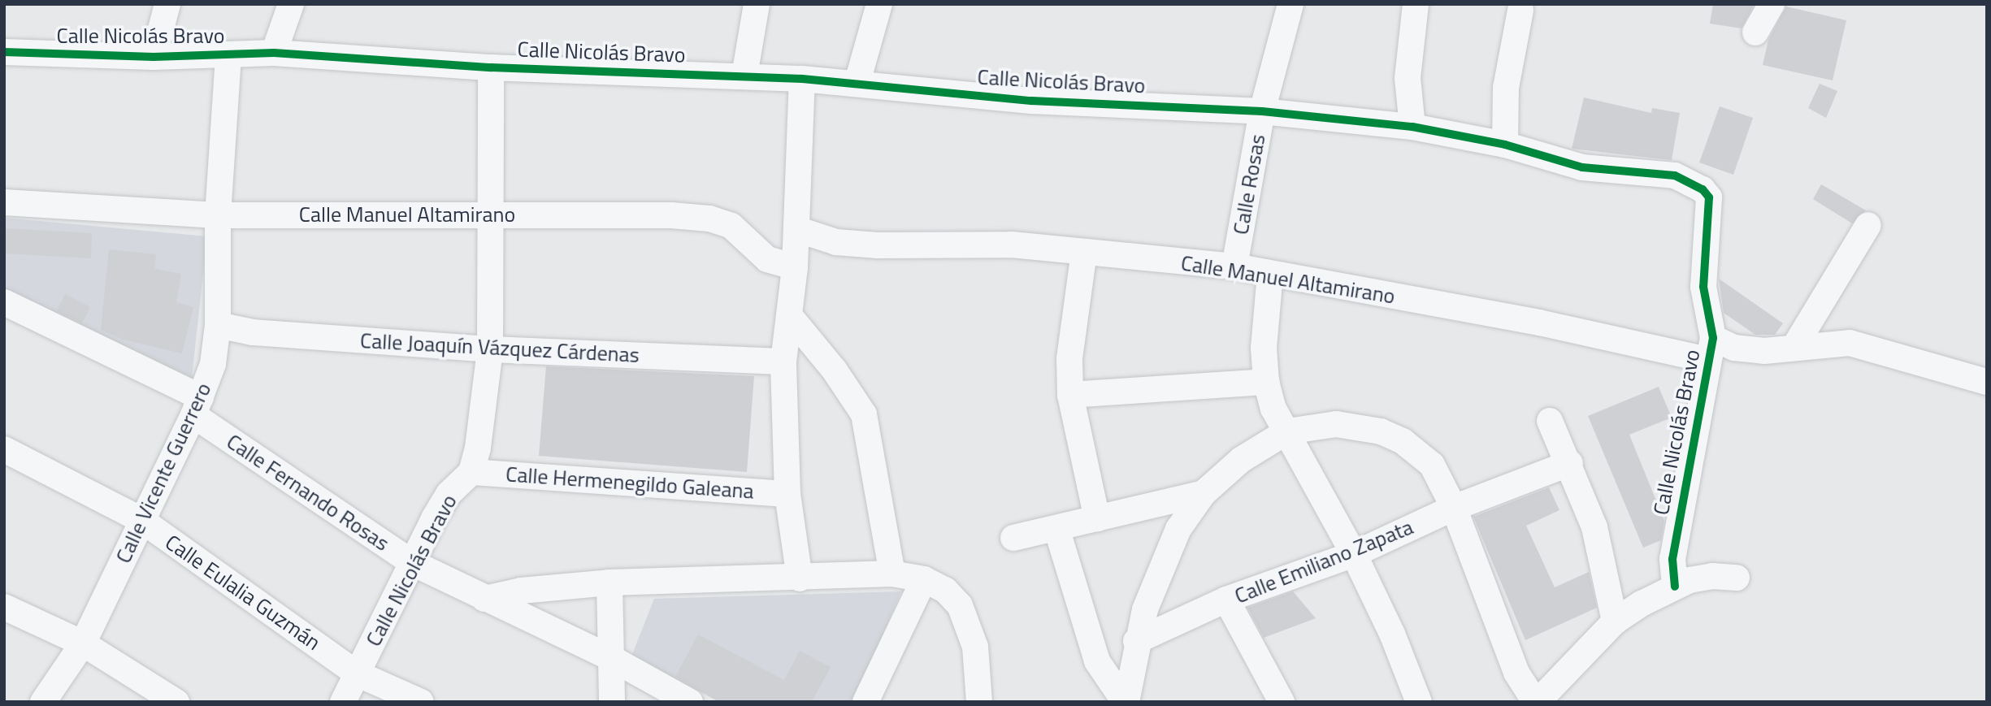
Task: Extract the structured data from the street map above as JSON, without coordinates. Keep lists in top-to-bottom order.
{
  "streets": {
    "street": [
      "Calle Nicolás Bravo",
      "Calle Rosas",
      "Calle Manuel Altamirano",
      "Calle Joaquín Vázquez Cárdenas",
      "Calle Vicente Guerrero",
      "Calle Hermenegildo Galeana",
      "Calle Fernando Rosas",
      "Calle Emiliano Zapata",
      "Calle Eulalia Guzmán"
    ]
  },
  "crossings": [
    ["Calle Nicolás Bravo", "Calle Rosas"],
    ["Calle Nicolás Bravo", "Calle Manuel Altamirano"],
    ["Calle Nicolás Bravo", "Calle Joaquín Vázquez Cárdenas"],
    ["Calle Nicolás Bravo", "Calle Vicente Guerrero"],
    ["Calle Nicolás Bravo", "Calle Hermenegildo Galeana"],
    ["Calle Nicolás Bravo", "Calle Fernando Rosas"],
    ["Calle Nicolás Bravo", "Calle Eulalia Guzmán"],
    ["Calle Rosas", "Calle Manuel Altamirano"],
    ["Calle Manuel Altamirano", "Calle Vicente Guerrero"],
    ["Calle Joaquín Vázquez Cárdenas", "Calle Vicente Guerrero"],
    ["Calle Vicente Guerrero", "Calle Fernando Rosas"],
    ["Calle Vicente Guerrero", "Calle Eulalia Guzmán"]
  ]
}
